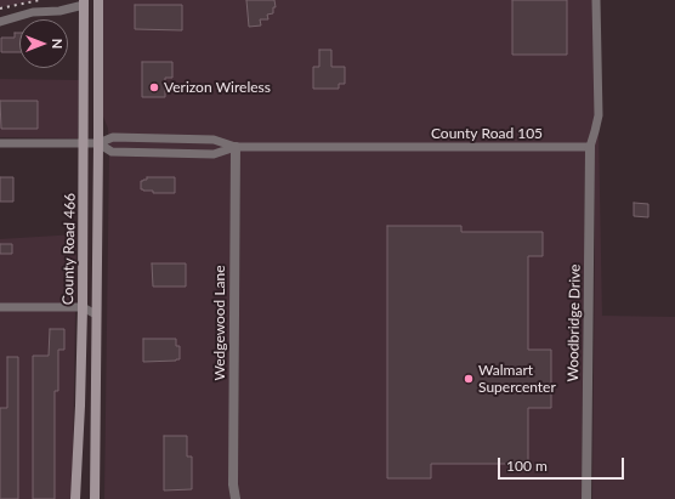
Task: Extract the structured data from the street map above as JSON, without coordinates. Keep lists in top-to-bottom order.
{
  "streets": {
    "main road": ["County Road 466"],
    "street": ["County Road 105", "Wedgewood Lane", "Woodbridge Drive"]
  },
  "crossings": [
    ["County Road 105", "County Road 466"],
    ["County Road 105", "Wedgewood Lane"],
    ["County Road 105", "Woodbridge Drive"]
  ],
  "places": ["Verizon Wireless", "Walmart Supercenter"],
  "scale_bar": "100 m",
  "north": "right"
}
